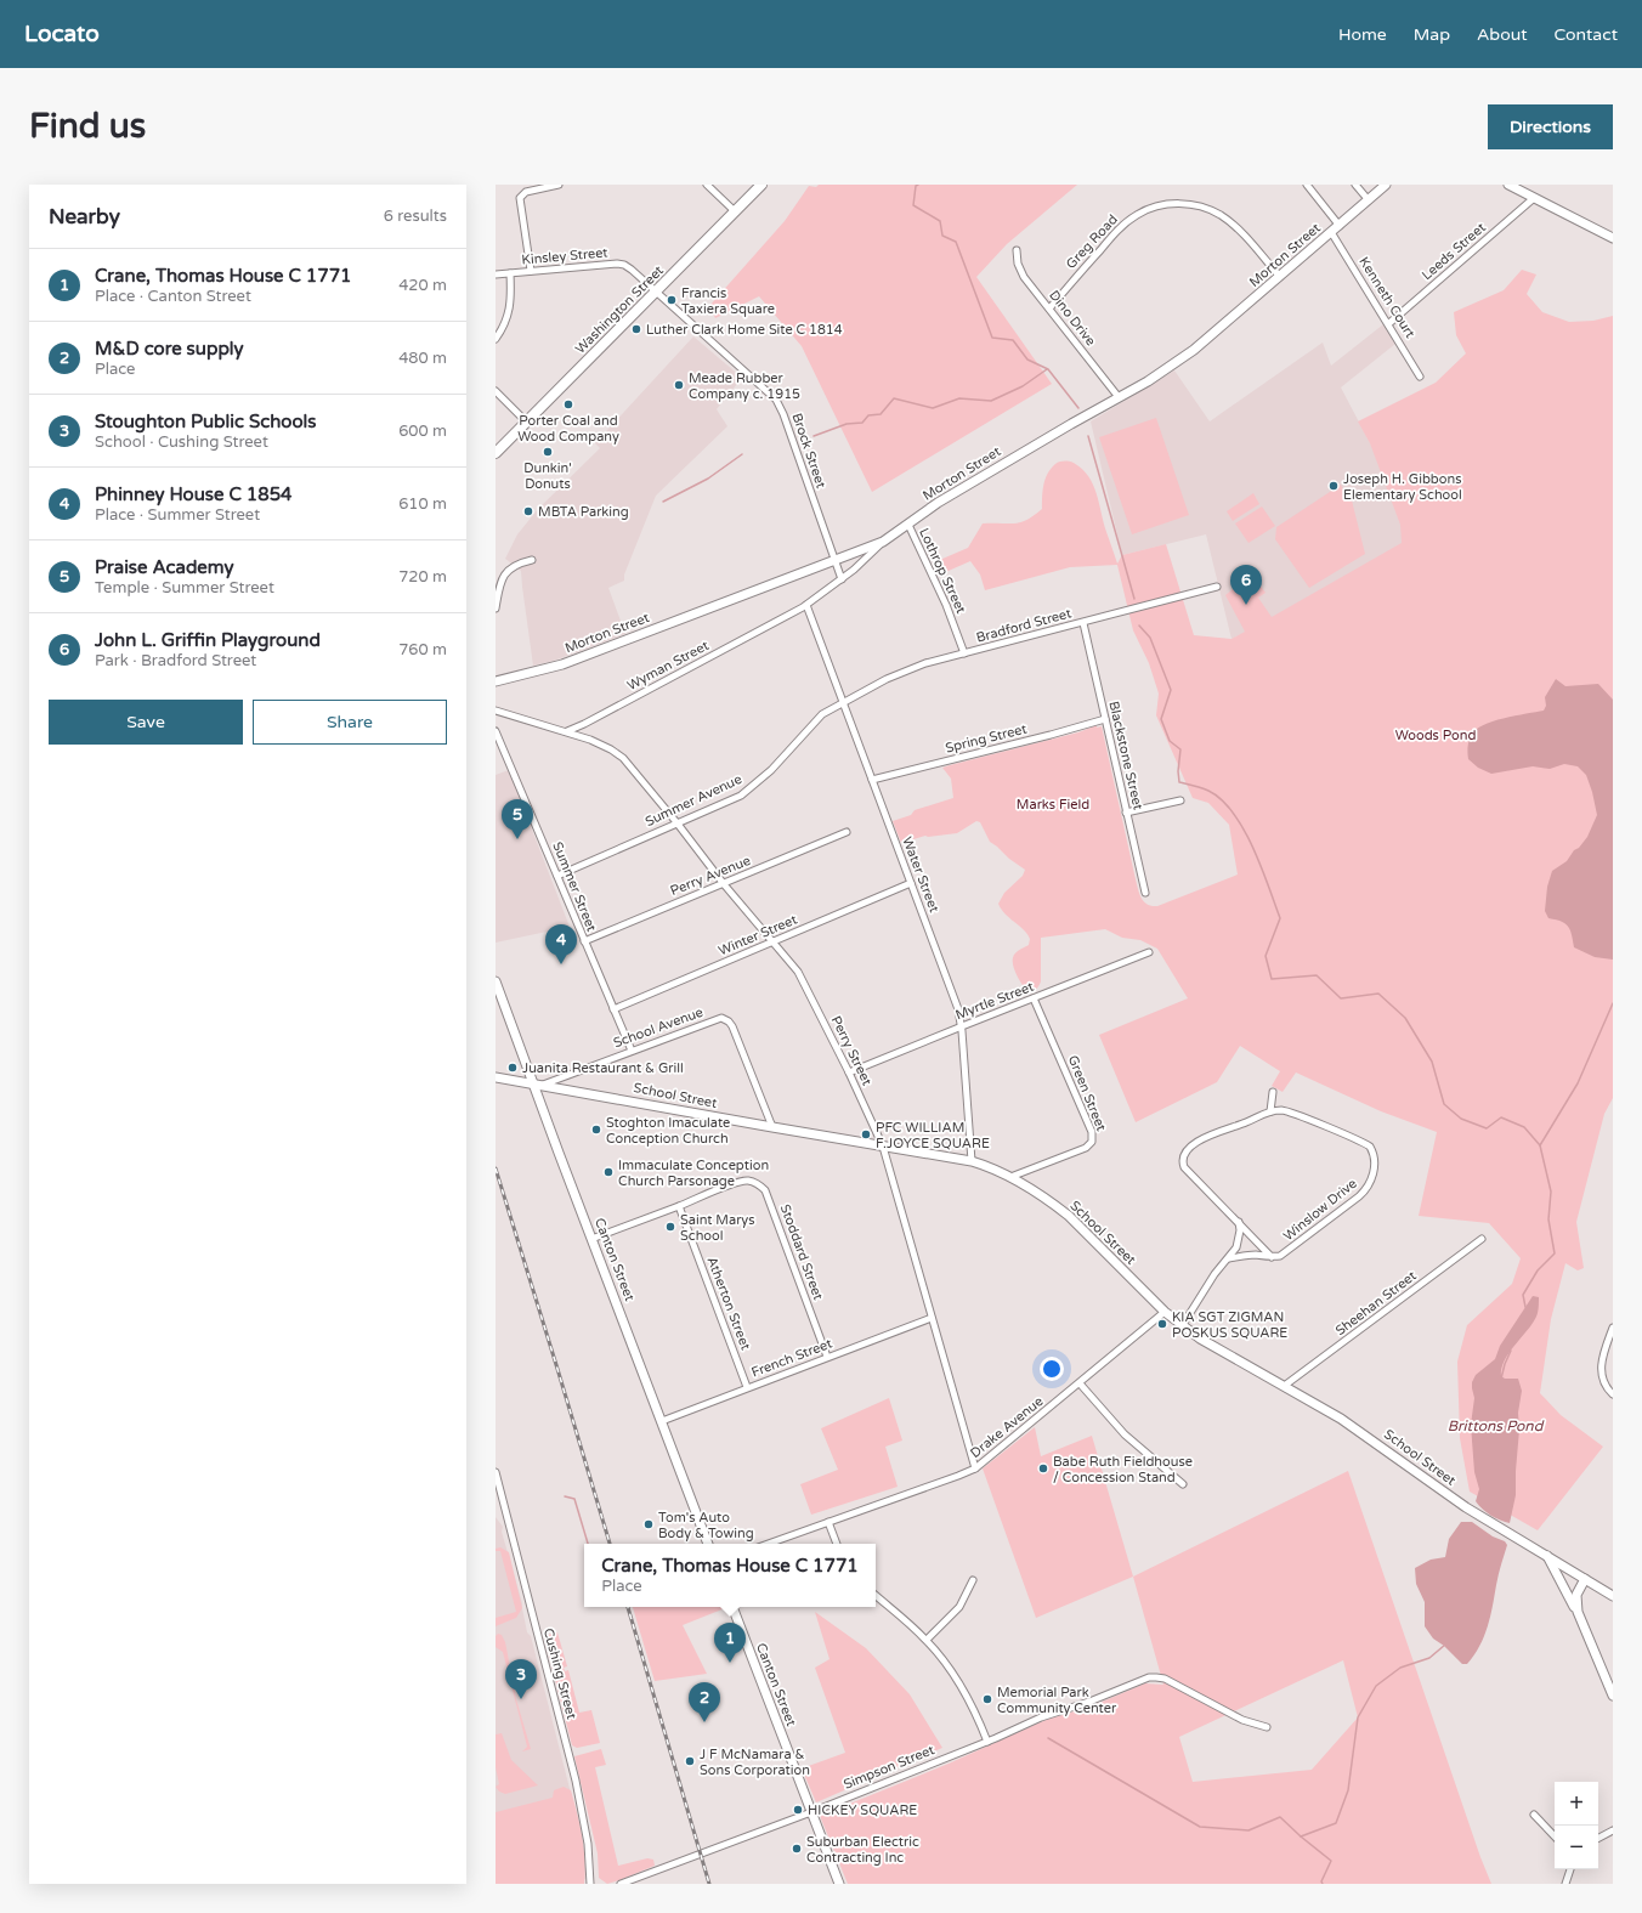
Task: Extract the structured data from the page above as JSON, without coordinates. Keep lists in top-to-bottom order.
{
  "streets": {
    "main road": ["Washington Street"],
    "street": [
      "Greg Road",
      "Leeds Street",
      "Morton Street",
      "Kinsley Street",
      "Kenneth Court",
      "Dino Drive",
      "Brock Street",
      "Lothrop Street",
      "Bradford Street",
      "Wyman Street",
      "Spring Street",
      "Blackstone Street",
      "Summer Avenue",
      "Water Street",
      "Perry Avenue",
      "Summer Street",
      "Winter Street",
      "Myrtle Street",
      "School Avenue",
      "Perry Street",
      "Green Street",
      "School Street",
      "Winslow Drive",
      "Stoddard Street",
      "Canton Street",
      "Atherton Street",
      "Sheehan Street",
      "French Street",
      "Drake Avenue",
      "Cushing Street",
      "Simpson Street"
    ]
  },
  "crossings": [
    ["Greg Road", "Morton Street"],
    ["Greg Road", "Dino Drive"],
    ["Leeds Street", "Kenneth Court"],
    ["Morton Street", "Kenneth Court"],
    ["Morton Street", "Dino Drive"],
    ["Morton Street", "Brock Street"],
    ["Morton Street", "Lothrop Street"],
    ["Morton Street", "Wyman Street"],
    ["Kinsley Street", "Washington Street"],
    ["Kinsley Street", "Brock Street"],
    ["Washington Street", "Brock Street"],
    ["Brock Street", "Wyman Street"],
    ["Lothrop Street", "Bradford Street"],
    ["Bradford Street", "Blackstone Street"],
    ["Bradford Street", "Summer Avenue"],
    ["Bradford Street", "Water Street"],
    ["Wyman Street", "Water Street"],
    ["Wyman Street", "Perry Street"],
    ["Spring Street", "Blackstone Street"],
    ["Spring Street", "Water Street"],
    ["Summer Avenue", "Water Street"],
    ["Summer Avenue", "Summer Street"],
    ["Summer Avenue", "Perry Street"],
    ["Water Street", "Winter Street"],
    ["Water Street", "Myrtle Street"],
    ["Water Street", "School Street"],
    ["Perry Avenue", "Summer Street"],
    ["Perry Avenue", "Perry Street"],
    ["Summer Street", "Winter Street"],
    ["Summer Street", "School Avenue"],
    ["Winter Street", "Perry Street"],
    ["Myrtle Street", "Perry Street"],
    ["Myrtle Street", "Green Street"],
    ["School Avenue", "School Street"],
    ["Perry Street", "School Street"],
    ["Perry Street", "French Street"],
    ["Perry Street", "Drake Avenue"],
    ["Green Street", "School Street"],
    ["School Street", "Canton Street"],
    ["School Street", "Sheehan Street"],
    ["School Street", "Drake Avenue"],
    ["Stoddard Street", "Atherton Street"],
    ["Stoddard Street", "French Street"],
    ["Canton Street", "French Street"],
    ["Canton Street", "Simpson Street"],
    ["Atherton Street", "French Street"]
  ],
  "water": ["Brittons Pond"],
  "parks": ["Woods Pond", "Marks Field"],
  "places": [
    "Francis Taxiera Square",
    "Luther Clark Home Site C 1814",
    "Meade Rubber Company c. 1915",
    "Porter Coal and Wood Company",
    "Dunkin' Donuts",
    "Joseph H. Gibbons Elementary School",
    "MBTA Parking",
    "Juanita Restaurant & Grill",
    "Stoghton Imaculate Conception Church",
    "PFC WILLIAM F.JOYCE SQUARE",
    "Immaculate Conception Church Parsonage",
    "Saint Marys School",
    "KIA SGT ZIGMAN POSKUS SQUARE",
    "Babe Ruth Fieldhouse / Concession Stand",
    "Tom's Auto Body & Towing",
    "Memorial Park Community Center",
    "J F McNamara & Sons Corporation",
    "HICKEY SQUARE",
    "Suburban Electric Contracting Inc"
  ],
  "page": {
    "header": "Locato",
    "nav": [
      "Home",
      "Map",
      "About",
      "Contact"
    ],
    "buttons": [
      "Directions",
      ["Save", "Share"]
    ],
    "title": "Find us",
    "heading": ["Nearby", "6 results"],
    "list": [
      {
        "mark": "1",
        "name": "Crane, Thomas House C 1771",
        "note": "Place · Canton Street",
        "value": "420 m"
      },
      {
        "mark": "2",
        "name": "M&D core supply",
        "note": "Place",
        "value": "480 m"
      },
      {
        "mark": "3",
        "name": "Stoughton Public Schools",
        "note": "School · Cushing Street",
        "value": "600 m"
      },
      {
        "mark": "4",
        "name": "Phinney House C 1854",
        "note": "Place · Summer Street",
        "value": "610 m"
      },
      {
        "mark": "5",
        "name": "Praise Academy",
        "note": "Temple · Summer Street",
        "value": "720 m"
      },
      {
        "mark": "6",
        "name": "John L. Griffin Playground",
        "note": "Park · Bradford Street",
        "value": "760 m"
      }
    ],
    "pins": [
      "6",
      "5",
      "4",
      "1",
      "3",
      "2"
    ],
    "popup": ["Crane, Thomas House C 1771", "Place"],
    "map_buttons": ["+", "−"]
  }
}
